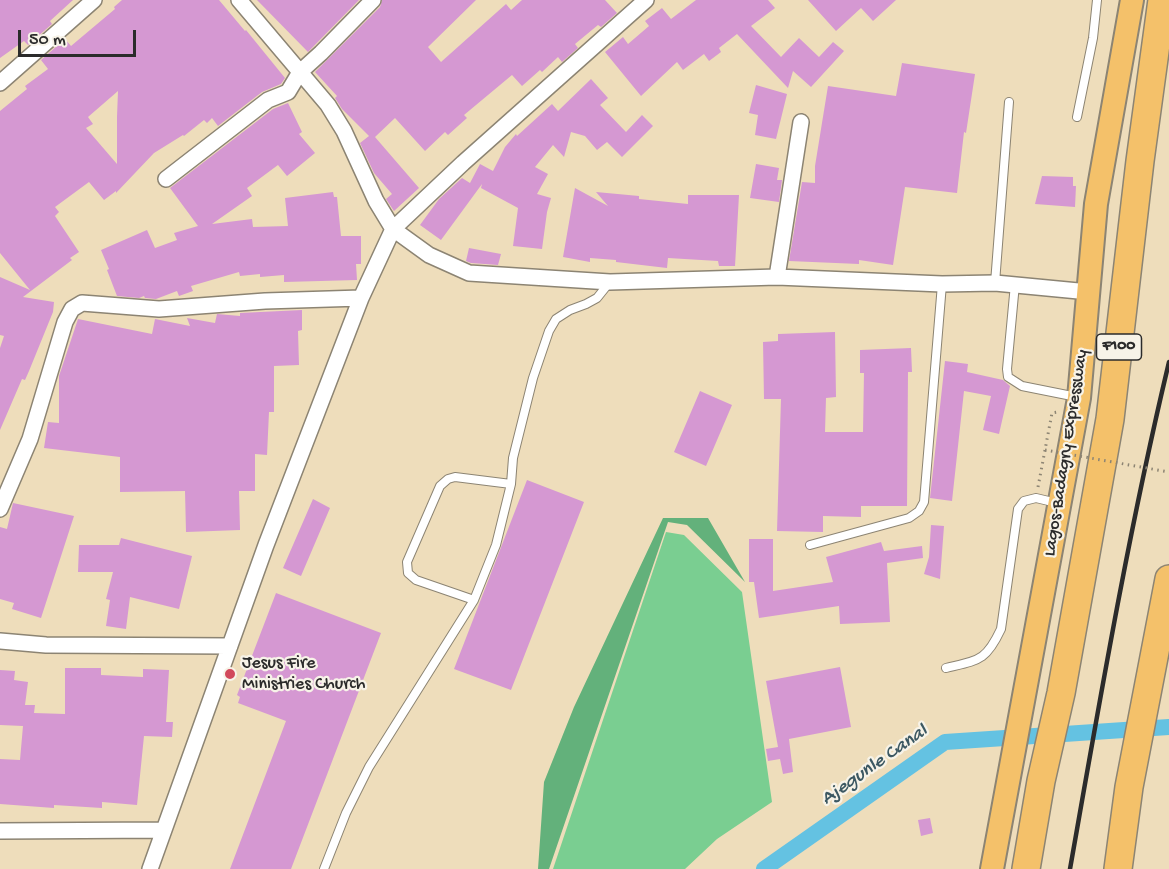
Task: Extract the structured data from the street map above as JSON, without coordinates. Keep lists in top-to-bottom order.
{
  "streets": {
    "highway": ["F100", "Lagos-Badagry Expressway"]
  },
  "water": ["Ajegunle Canal"],
  "places": ["Jesus Fire Ministries Church"],
  "scale_bar": "50 m"
}
